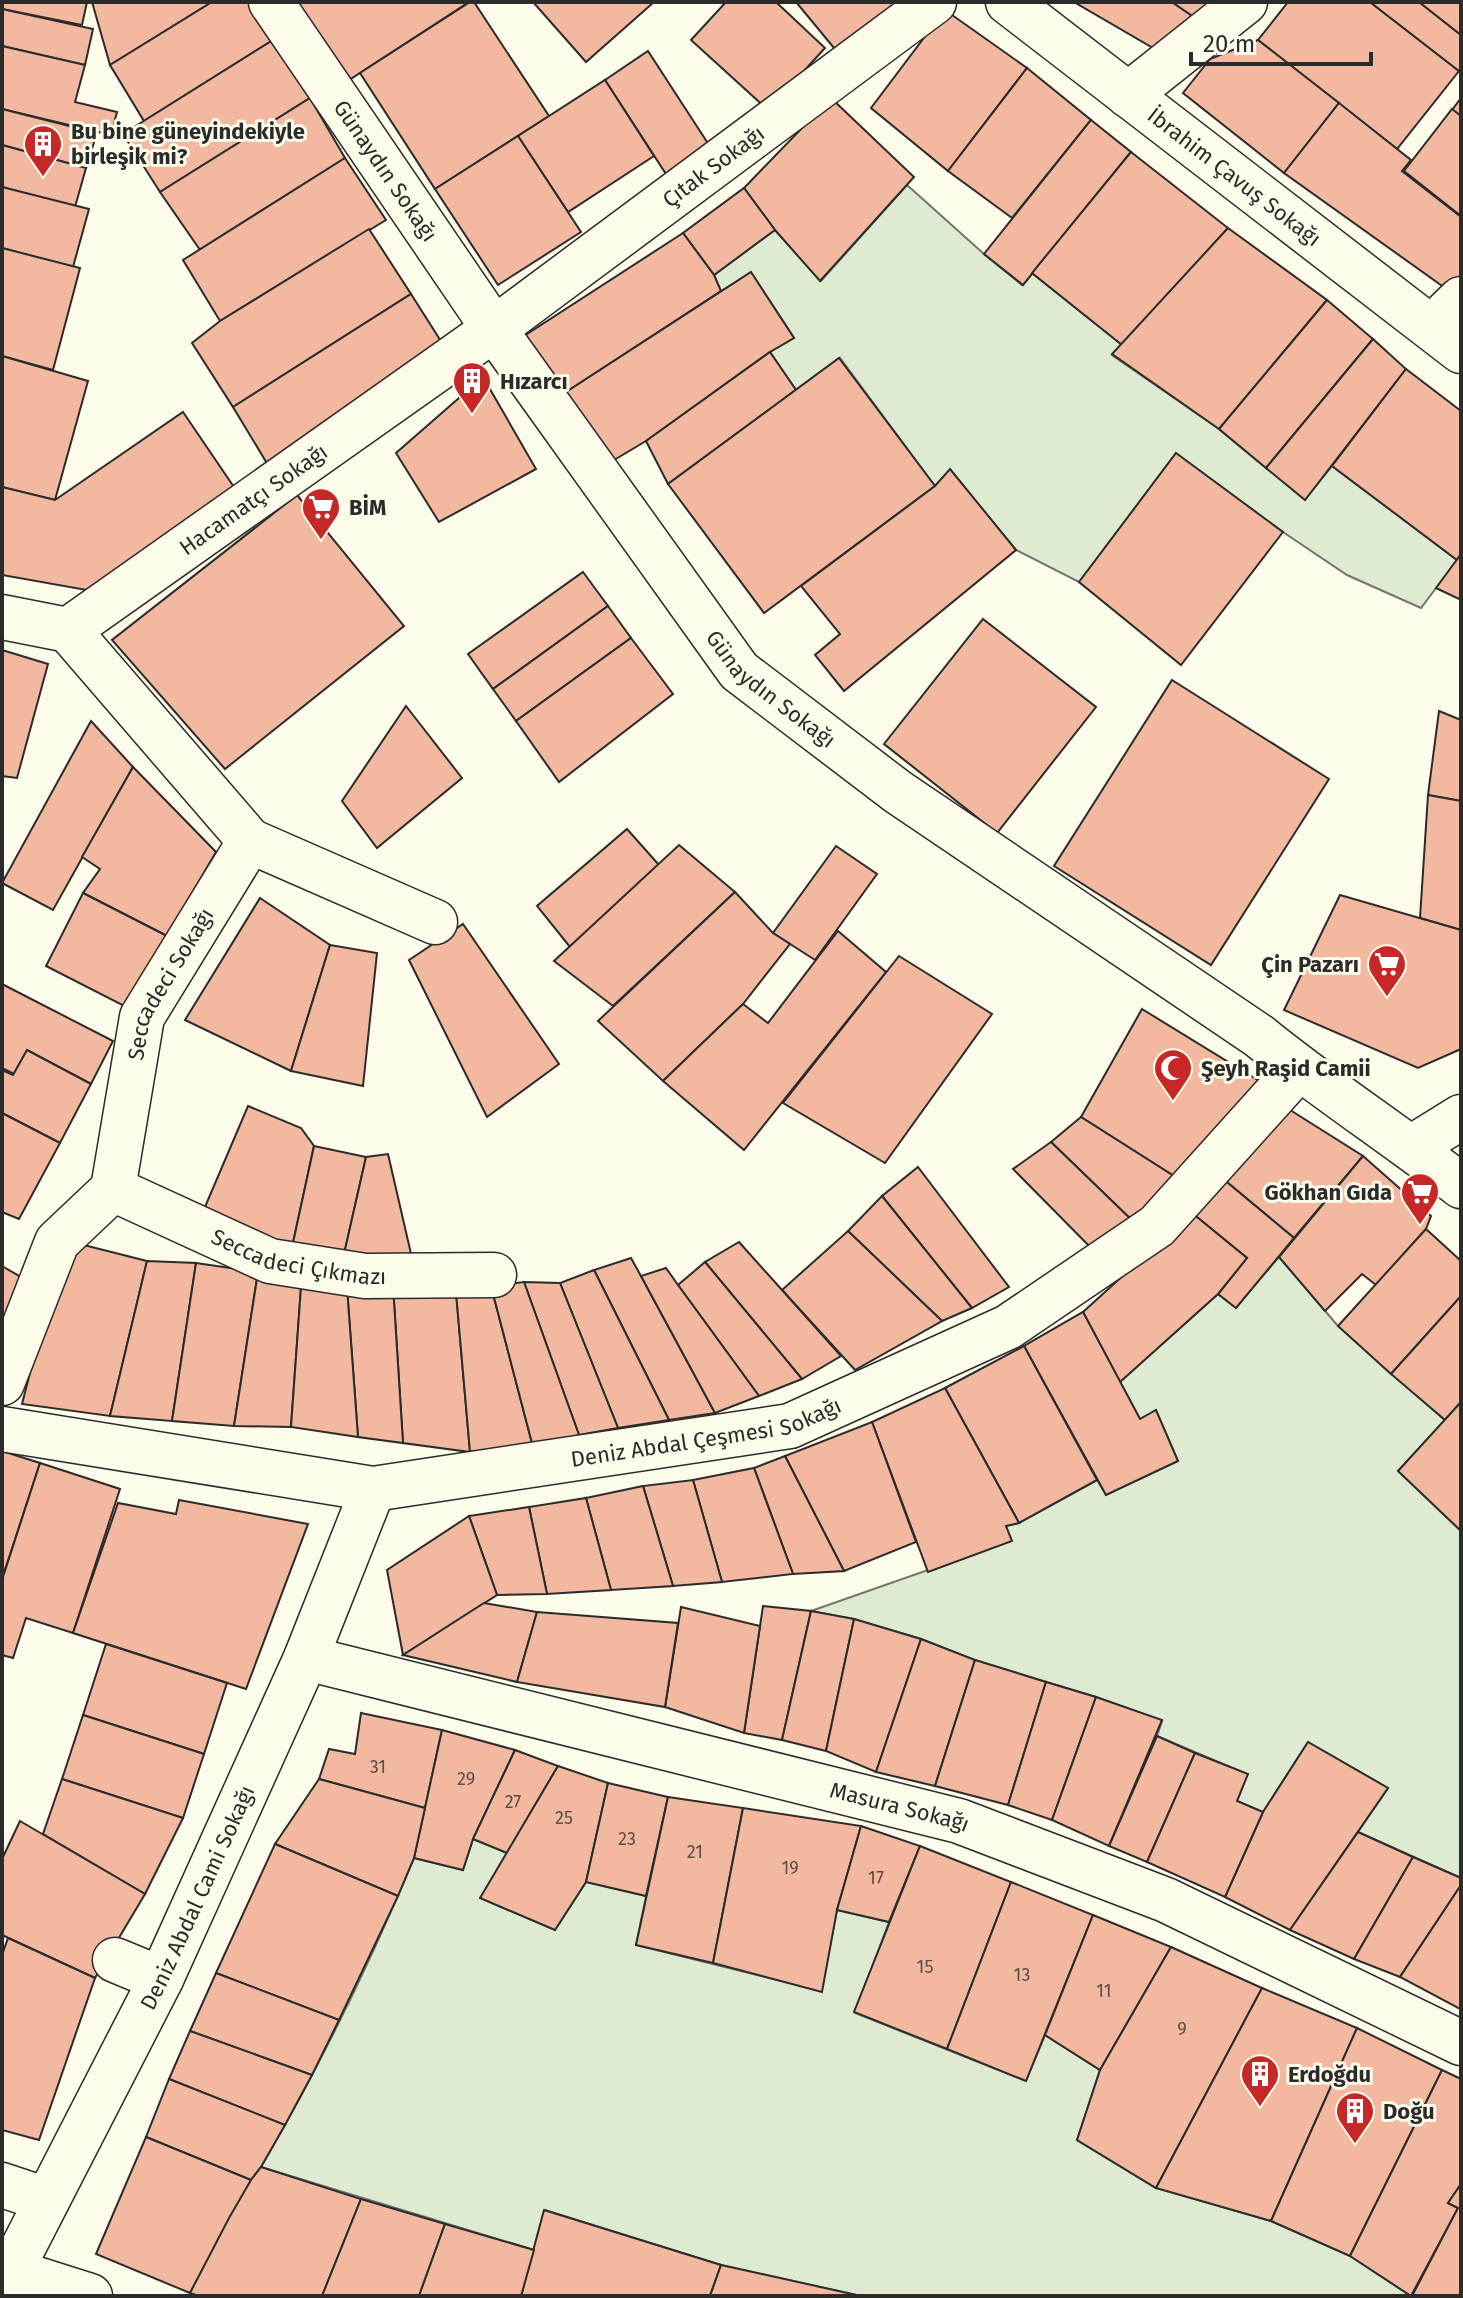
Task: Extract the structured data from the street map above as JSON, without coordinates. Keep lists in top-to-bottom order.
{
  "streets": {
    "street": [
      "Çıtak Sokağı",
      "Günaydın Sokağı",
      "İbrahim Çavuş Sokağı",
      "Hacamatçı Sokağı",
      "Seccadeci Sokağı",
      "Seccadeci Çıkmazı",
      "Deniz Abdal Çeşmesi Sokağı",
      "Masura Sokağı",
      "Deniz Abdal Cami Sokağı"
    ]
  },
  "crossings": [
    ["Çıtak Sokağı", "Günaydın Sokağı"],
    ["Çıtak Sokağı", "Hacamatçı Sokağı"],
    ["Günaydın Sokağı", "Hacamatçı Sokağı"],
    ["Günaydın Sokağı", "Deniz Abdal Çeşmesi Sokağı"],
    ["Seccadeci Sokağı", "Seccadeci Çıkmazı"],
    ["Deniz Abdal Çeşmesi Sokağı", "Deniz Abdal Cami Sokağı"],
    ["Masura Sokağı", "Deniz Abdal Cami Sokağı"]
  ],
  "places": {
    "building": [
      "Bu bine güneyindekiyle birleşik mi?",
      "Hızarcı",
      "Erdoğdu",
      "Doğu"
    ],
    "supermarket": ["BİM", "Çin Pazarı", "Gökhan Gıda"],
    "mosque": ["Şeyh Raşid Camii"]
  },
  "house_numbers": [
    "31",
    "29",
    "27",
    "25",
    "23",
    "21",
    "19",
    "17",
    "15",
    "13",
    "11",
    "9"
  ],
  "scale_bar": "20 m"
}
